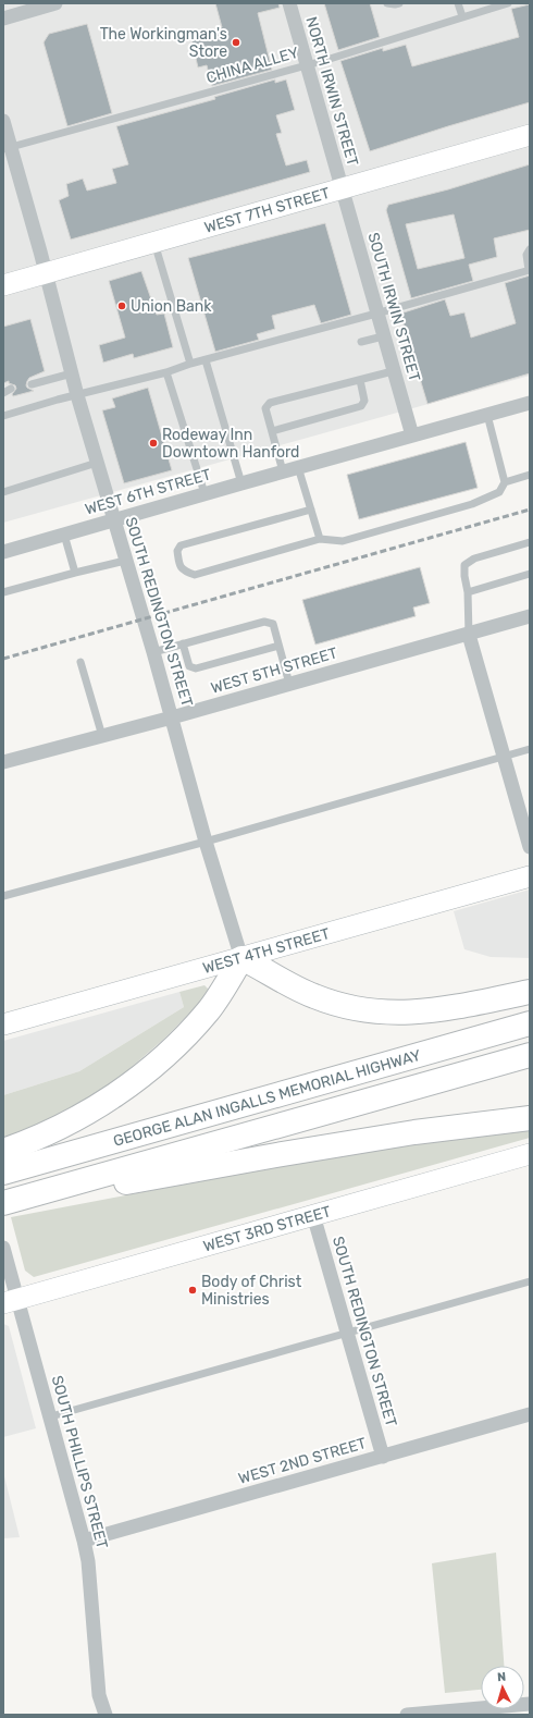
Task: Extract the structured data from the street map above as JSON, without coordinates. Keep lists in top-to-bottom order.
{
  "streets": {
    "highway": ["GEORGE ALAN INGALLS MEMORIAL HIGHWAY"],
    "main road": ["WEST 7TH STREET", "WEST 4TH STREET", "WEST 3RD STREET"],
    "street": [
      "NORTH IRWIN STREET",
      "SOUTH IRWIN STREET",
      "WEST 6TH STREET",
      "SOUTH REDINGTON STREET",
      "WEST 5TH STREET",
      "WEST 2ND STREET",
      "SOUTH PHILLIPS STREET"
    ],
    "lane": ["CHINA ALLEY"]
  },
  "crossings": [
    ["CHINA ALLEY", "NORTH IRWIN STREET"],
    ["CHINA ALLEY", "SOUTH REDINGTON STREET"],
    ["NORTH IRWIN STREET", "WEST 7TH STREET"],
    ["NORTH IRWIN STREET", "SOUTH IRWIN STREET"],
    ["WEST 7TH STREET", "SOUTH IRWIN STREET"],
    ["WEST 7TH STREET", "SOUTH REDINGTON STREET"],
    ["SOUTH IRWIN STREET", "WEST 6TH STREET"],
    ["WEST 6TH STREET", "SOUTH REDINGTON STREET"],
    ["SOUTH REDINGTON STREET", "WEST 5TH STREET"],
    ["SOUTH REDINGTON STREET", "WEST 4TH STREET"],
    ["SOUTH REDINGTON STREET", "WEST 3RD STREET"],
    ["SOUTH REDINGTON STREET", "WEST 2ND STREET"],
    ["WEST 3RD STREET", "SOUTH PHILLIPS STREET"],
    ["WEST 2ND STREET", "SOUTH PHILLIPS STREET"]
  ],
  "places": [
    "The Workingman's Store",
    "Union Bank",
    "Rodeway Inn Downtown Hanford",
    "Body of Christ Ministries"
  ],
  "north": "top"
}
